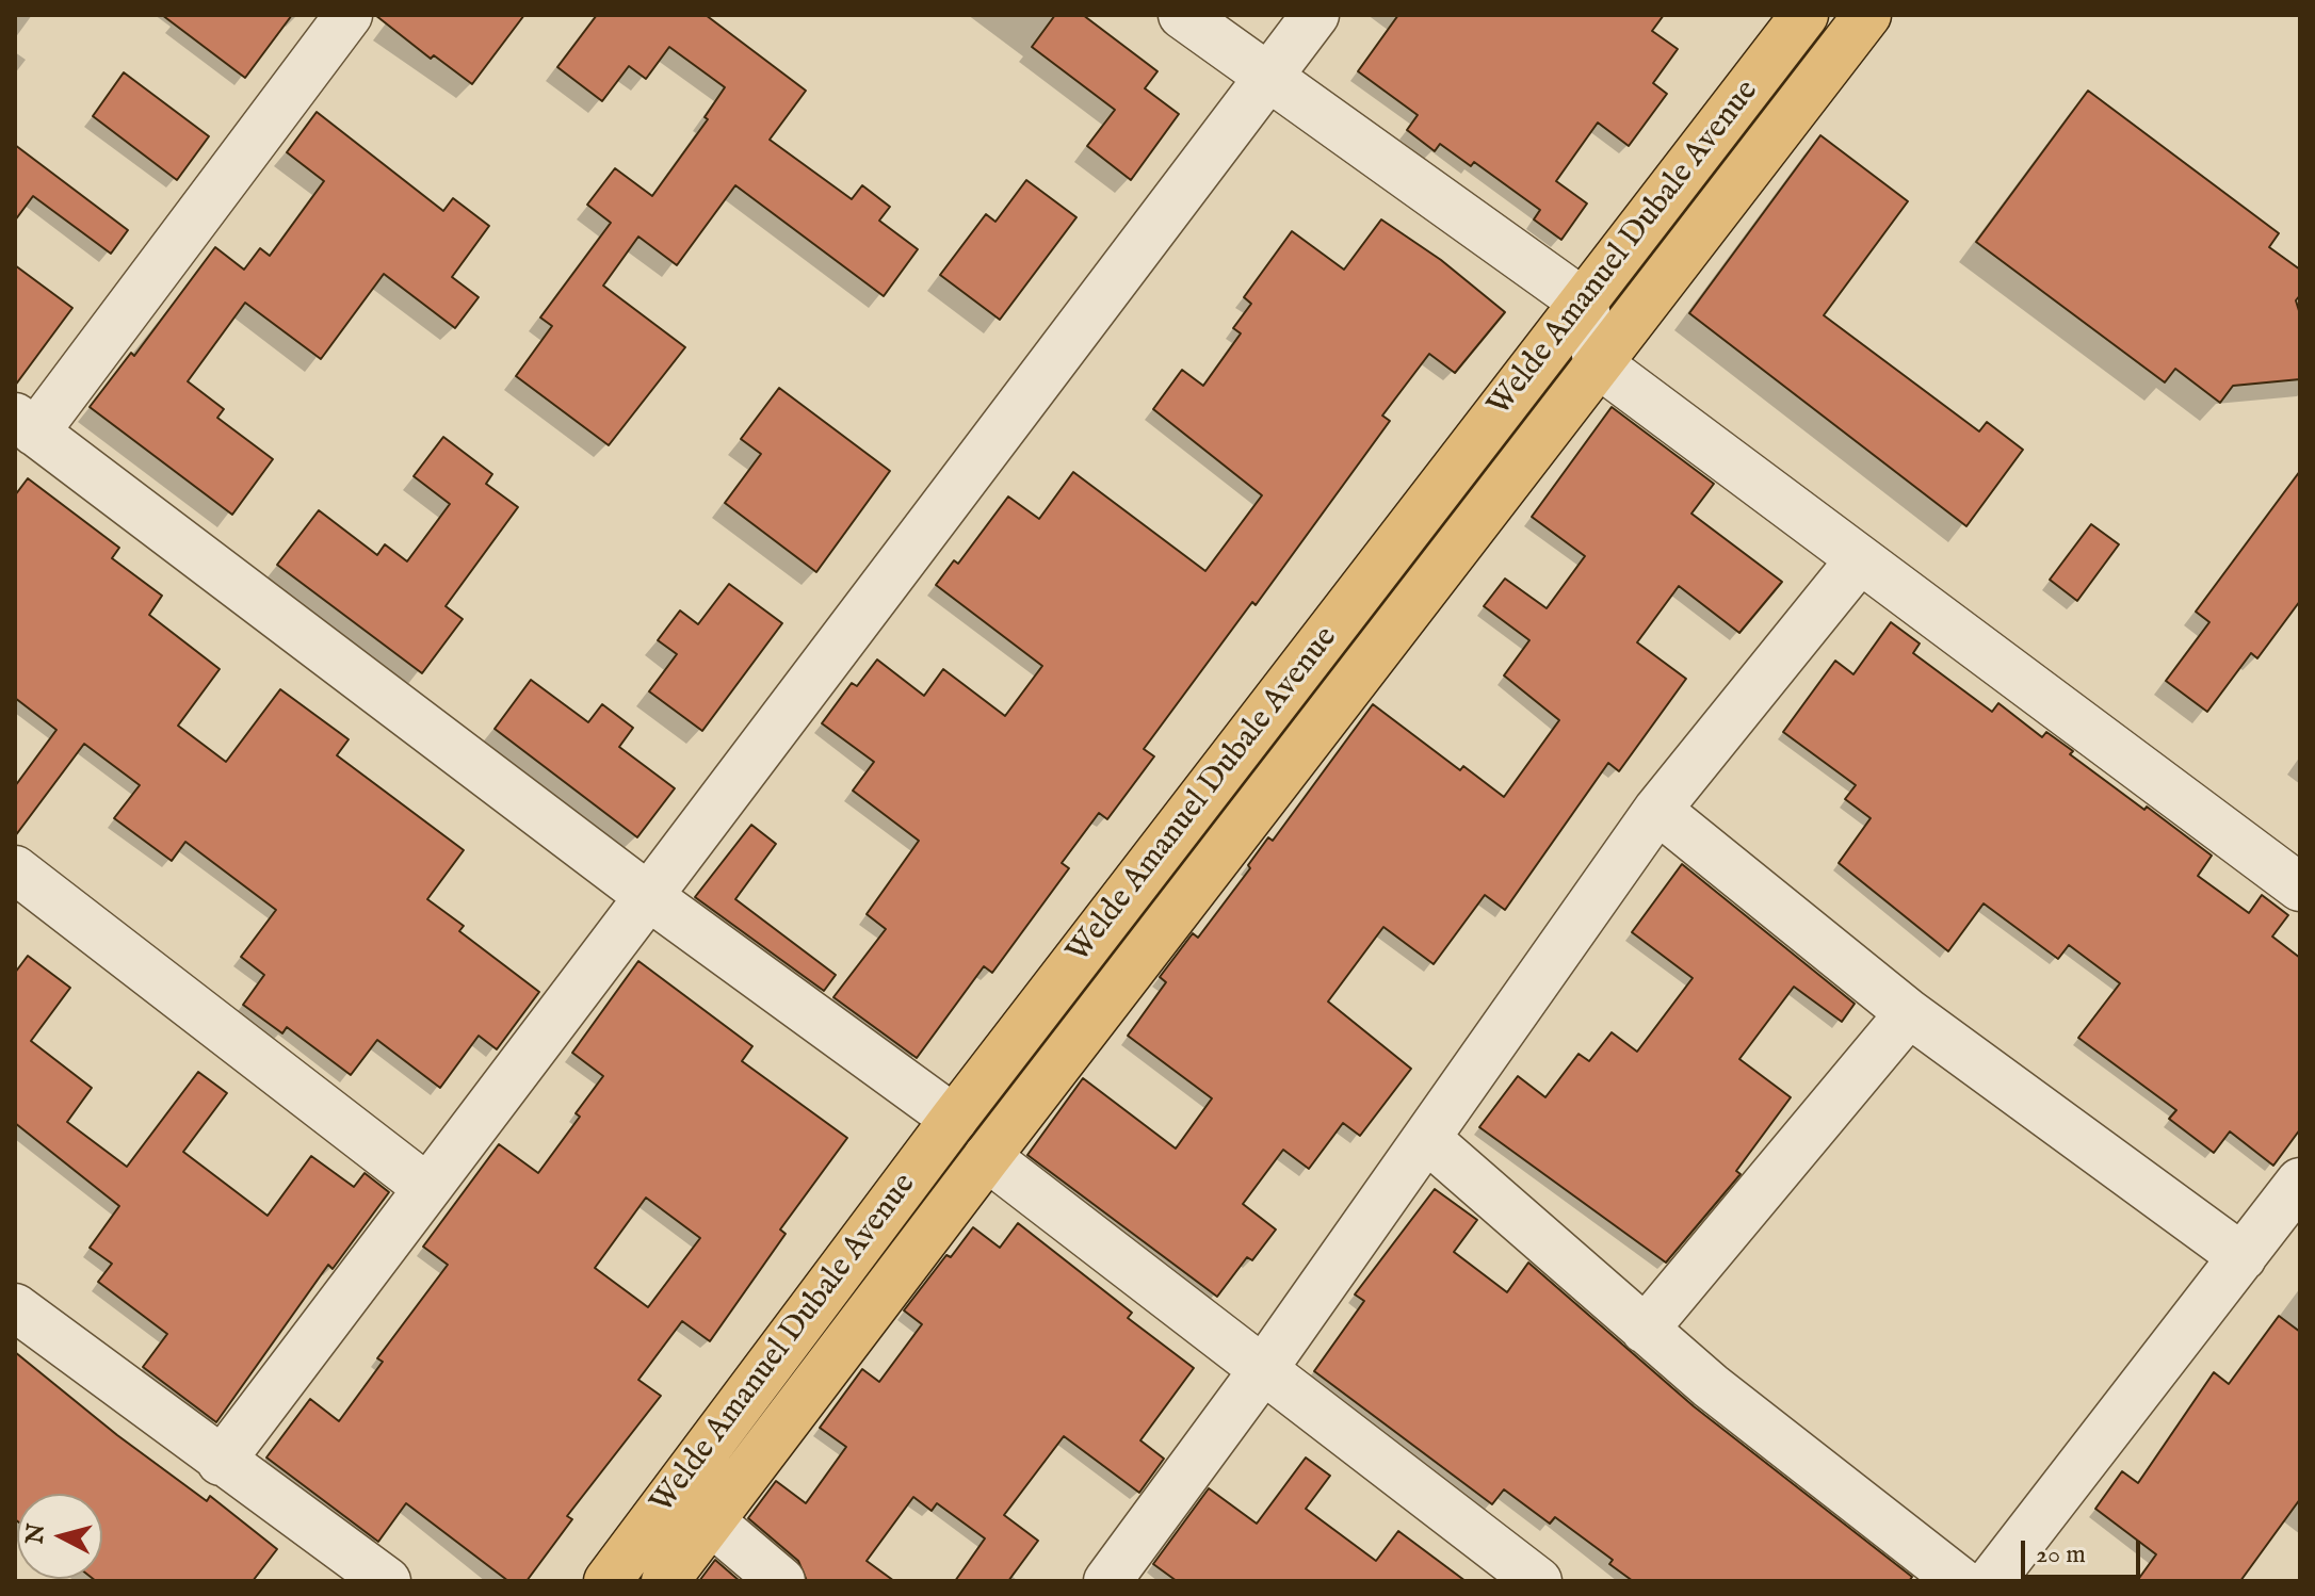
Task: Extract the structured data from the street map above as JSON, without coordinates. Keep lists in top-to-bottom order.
{
  "streets": {
    "main road": ["Welde Amanuel Dubale Avenue"]
  },
  "scale_bar": "20 m",
  "north": "left"
}
